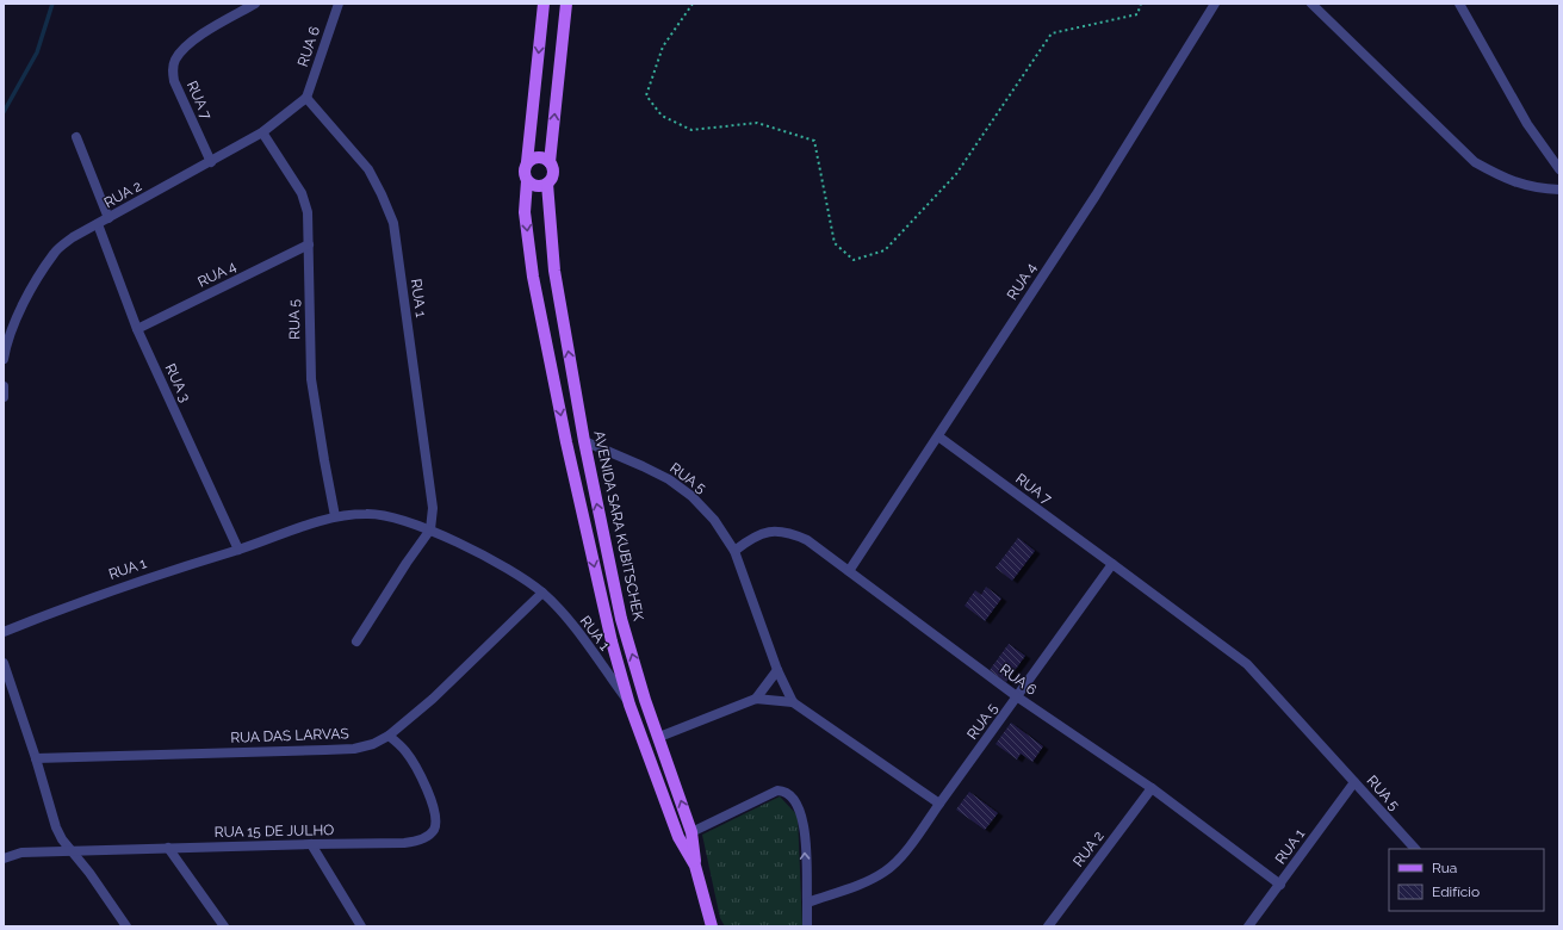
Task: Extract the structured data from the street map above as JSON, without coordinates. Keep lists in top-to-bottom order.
{
  "streets": {
    "main road": ["AVENIDA SARA KUBITSCHEK"],
    "street": [
      "RUA 6",
      "RUA 7",
      "RUA 2",
      "RUA 4",
      "RUA 1",
      "RUA 5",
      "RUA 3",
      "RUA DAS LARVAS",
      "RUA 15 DE JULHO"
    ]
  },
  "crossings": [
    ["RUA 6", "RUA 2"],
    ["RUA 6", "RUA 4"],
    ["RUA 6", "RUA 1"],
    ["RUA 6", "RUA 5"],
    ["RUA 7", "RUA 2"],
    ["RUA 7", "RUA 4"],
    ["RUA 7", "RUA 5"],
    ["RUA 2", "RUA 1"],
    ["RUA 2", "RUA 5"],
    ["RUA 2", "RUA 3"],
    ["RUA 4", "RUA 5"],
    ["RUA 4", "RUA 3"],
    ["RUA 1", "RUA 5"],
    ["RUA 1", "RUA 3"],
    ["RUA 1", "RUA DAS LARVAS"],
    ["RUA 5", "AVENIDA SARA KUBITSCHEK"],
    ["RUA DAS LARVAS", "RUA 15 DE JULHO"]
  ],
  "legend": ["Rua", "Edifício"]
}
